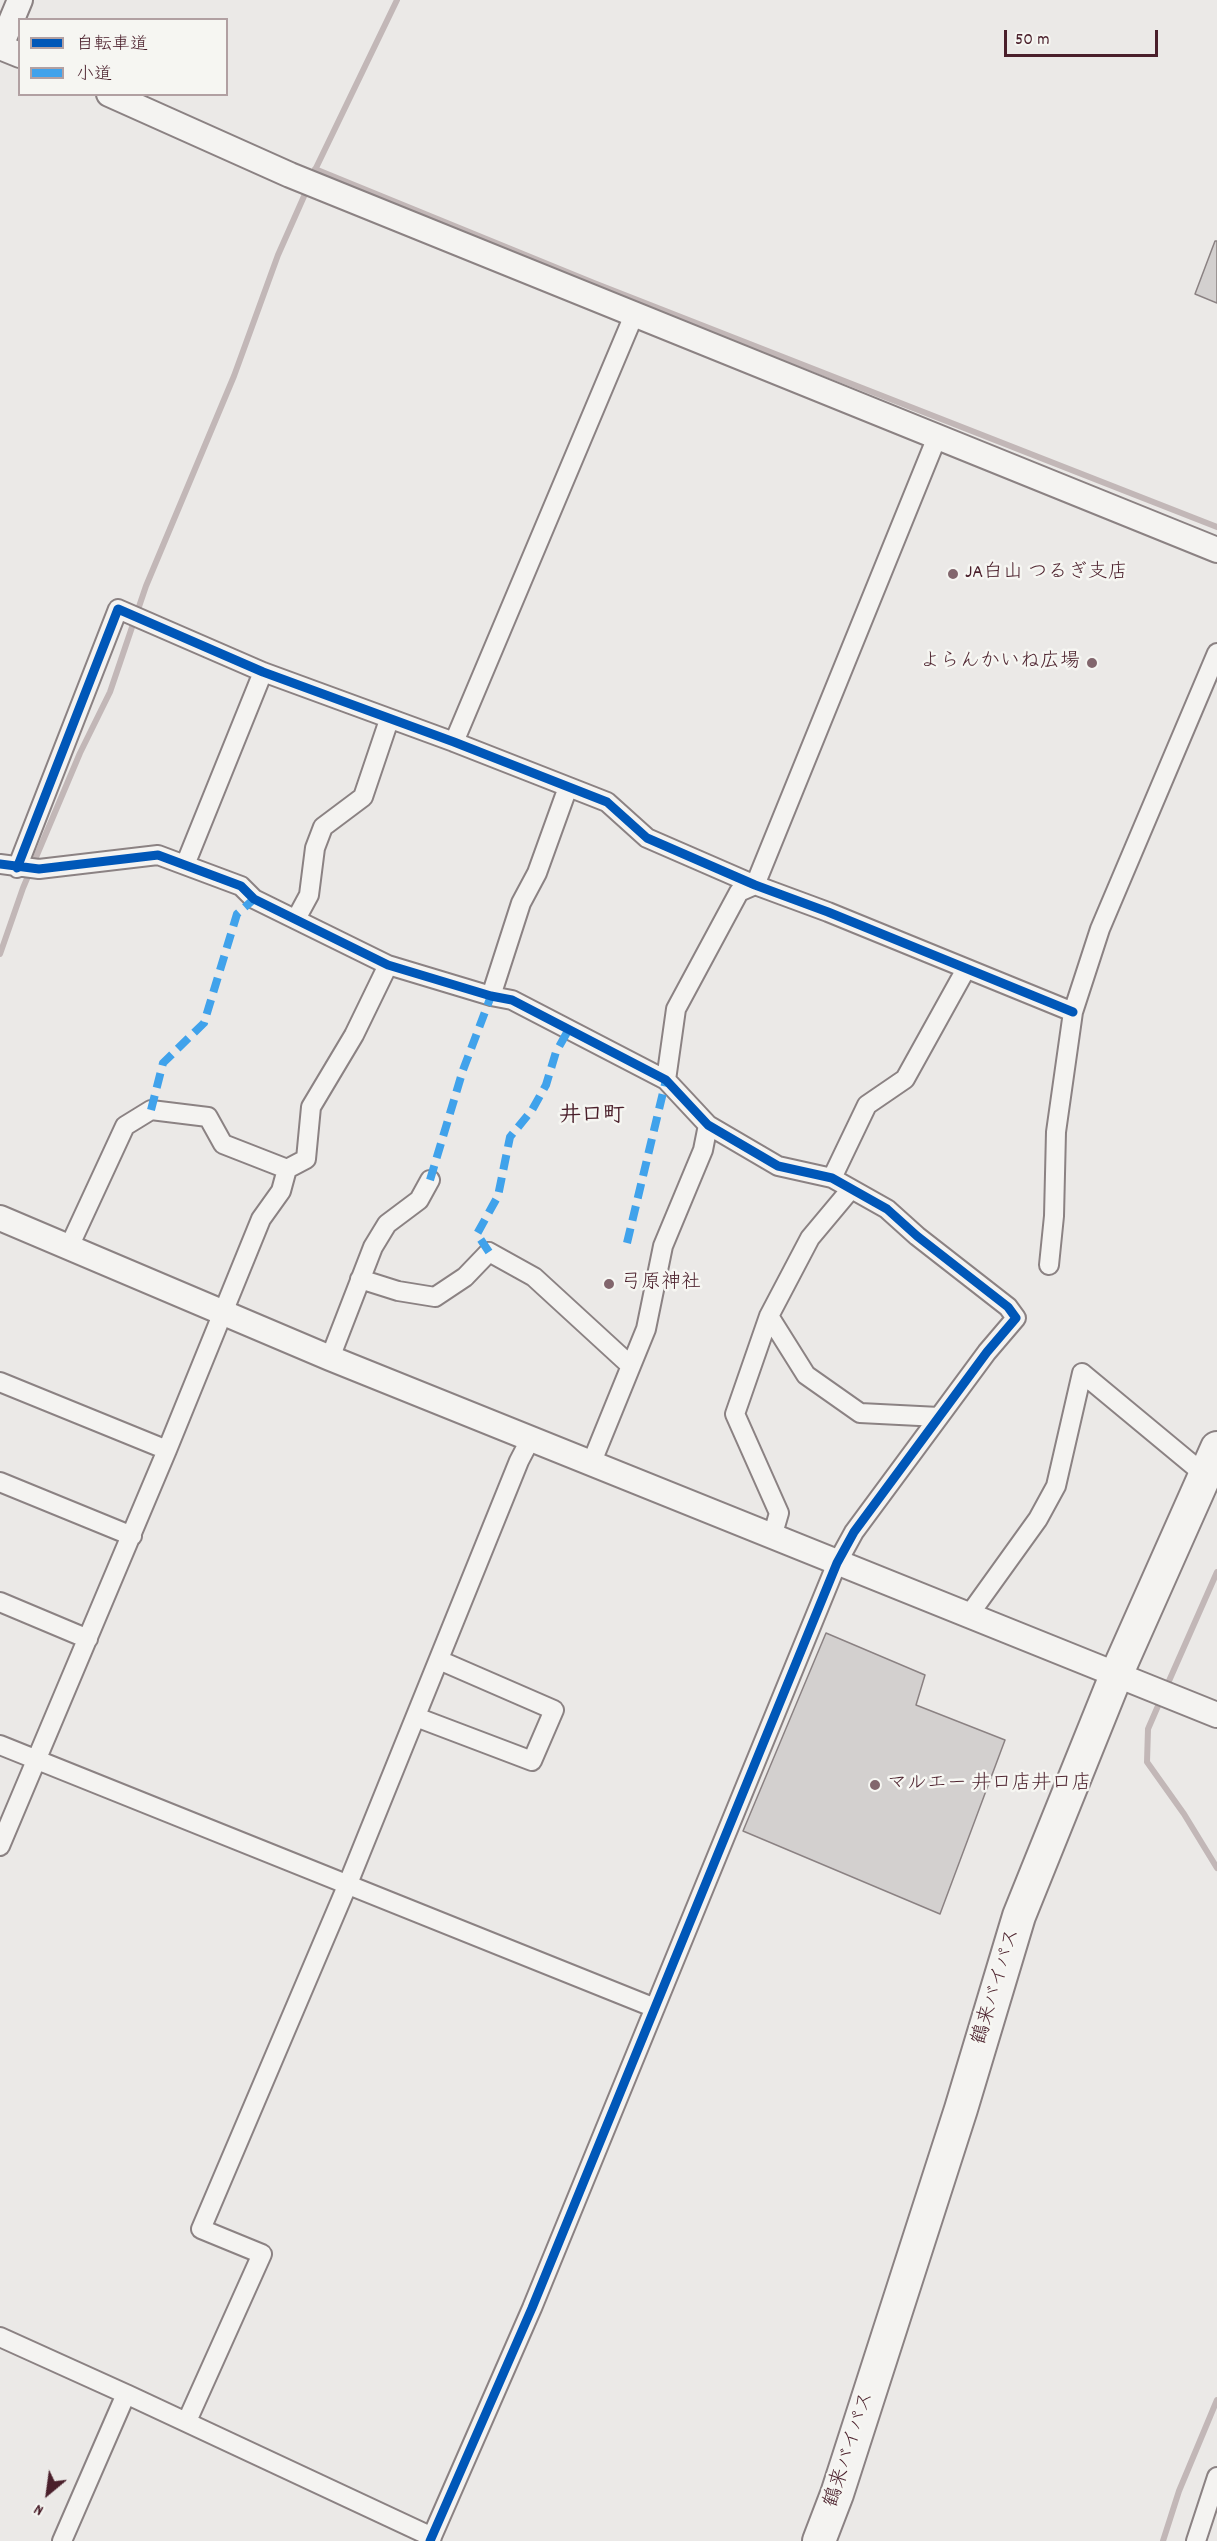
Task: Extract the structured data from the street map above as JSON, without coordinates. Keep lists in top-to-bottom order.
{
  "streets": {
    "highway": ["鶴来バイパス"]
  },
  "districts": ["井口町"],
  "places": [
    "JA白山 つるぎ支店",
    "よらんかいね広場",
    "弓原神社",
    "マルエー 井口店井口店"
  ],
  "legend": ["自転車道", "小道"],
  "scale_bar": "50 m",
  "north": "bottom left"
}
